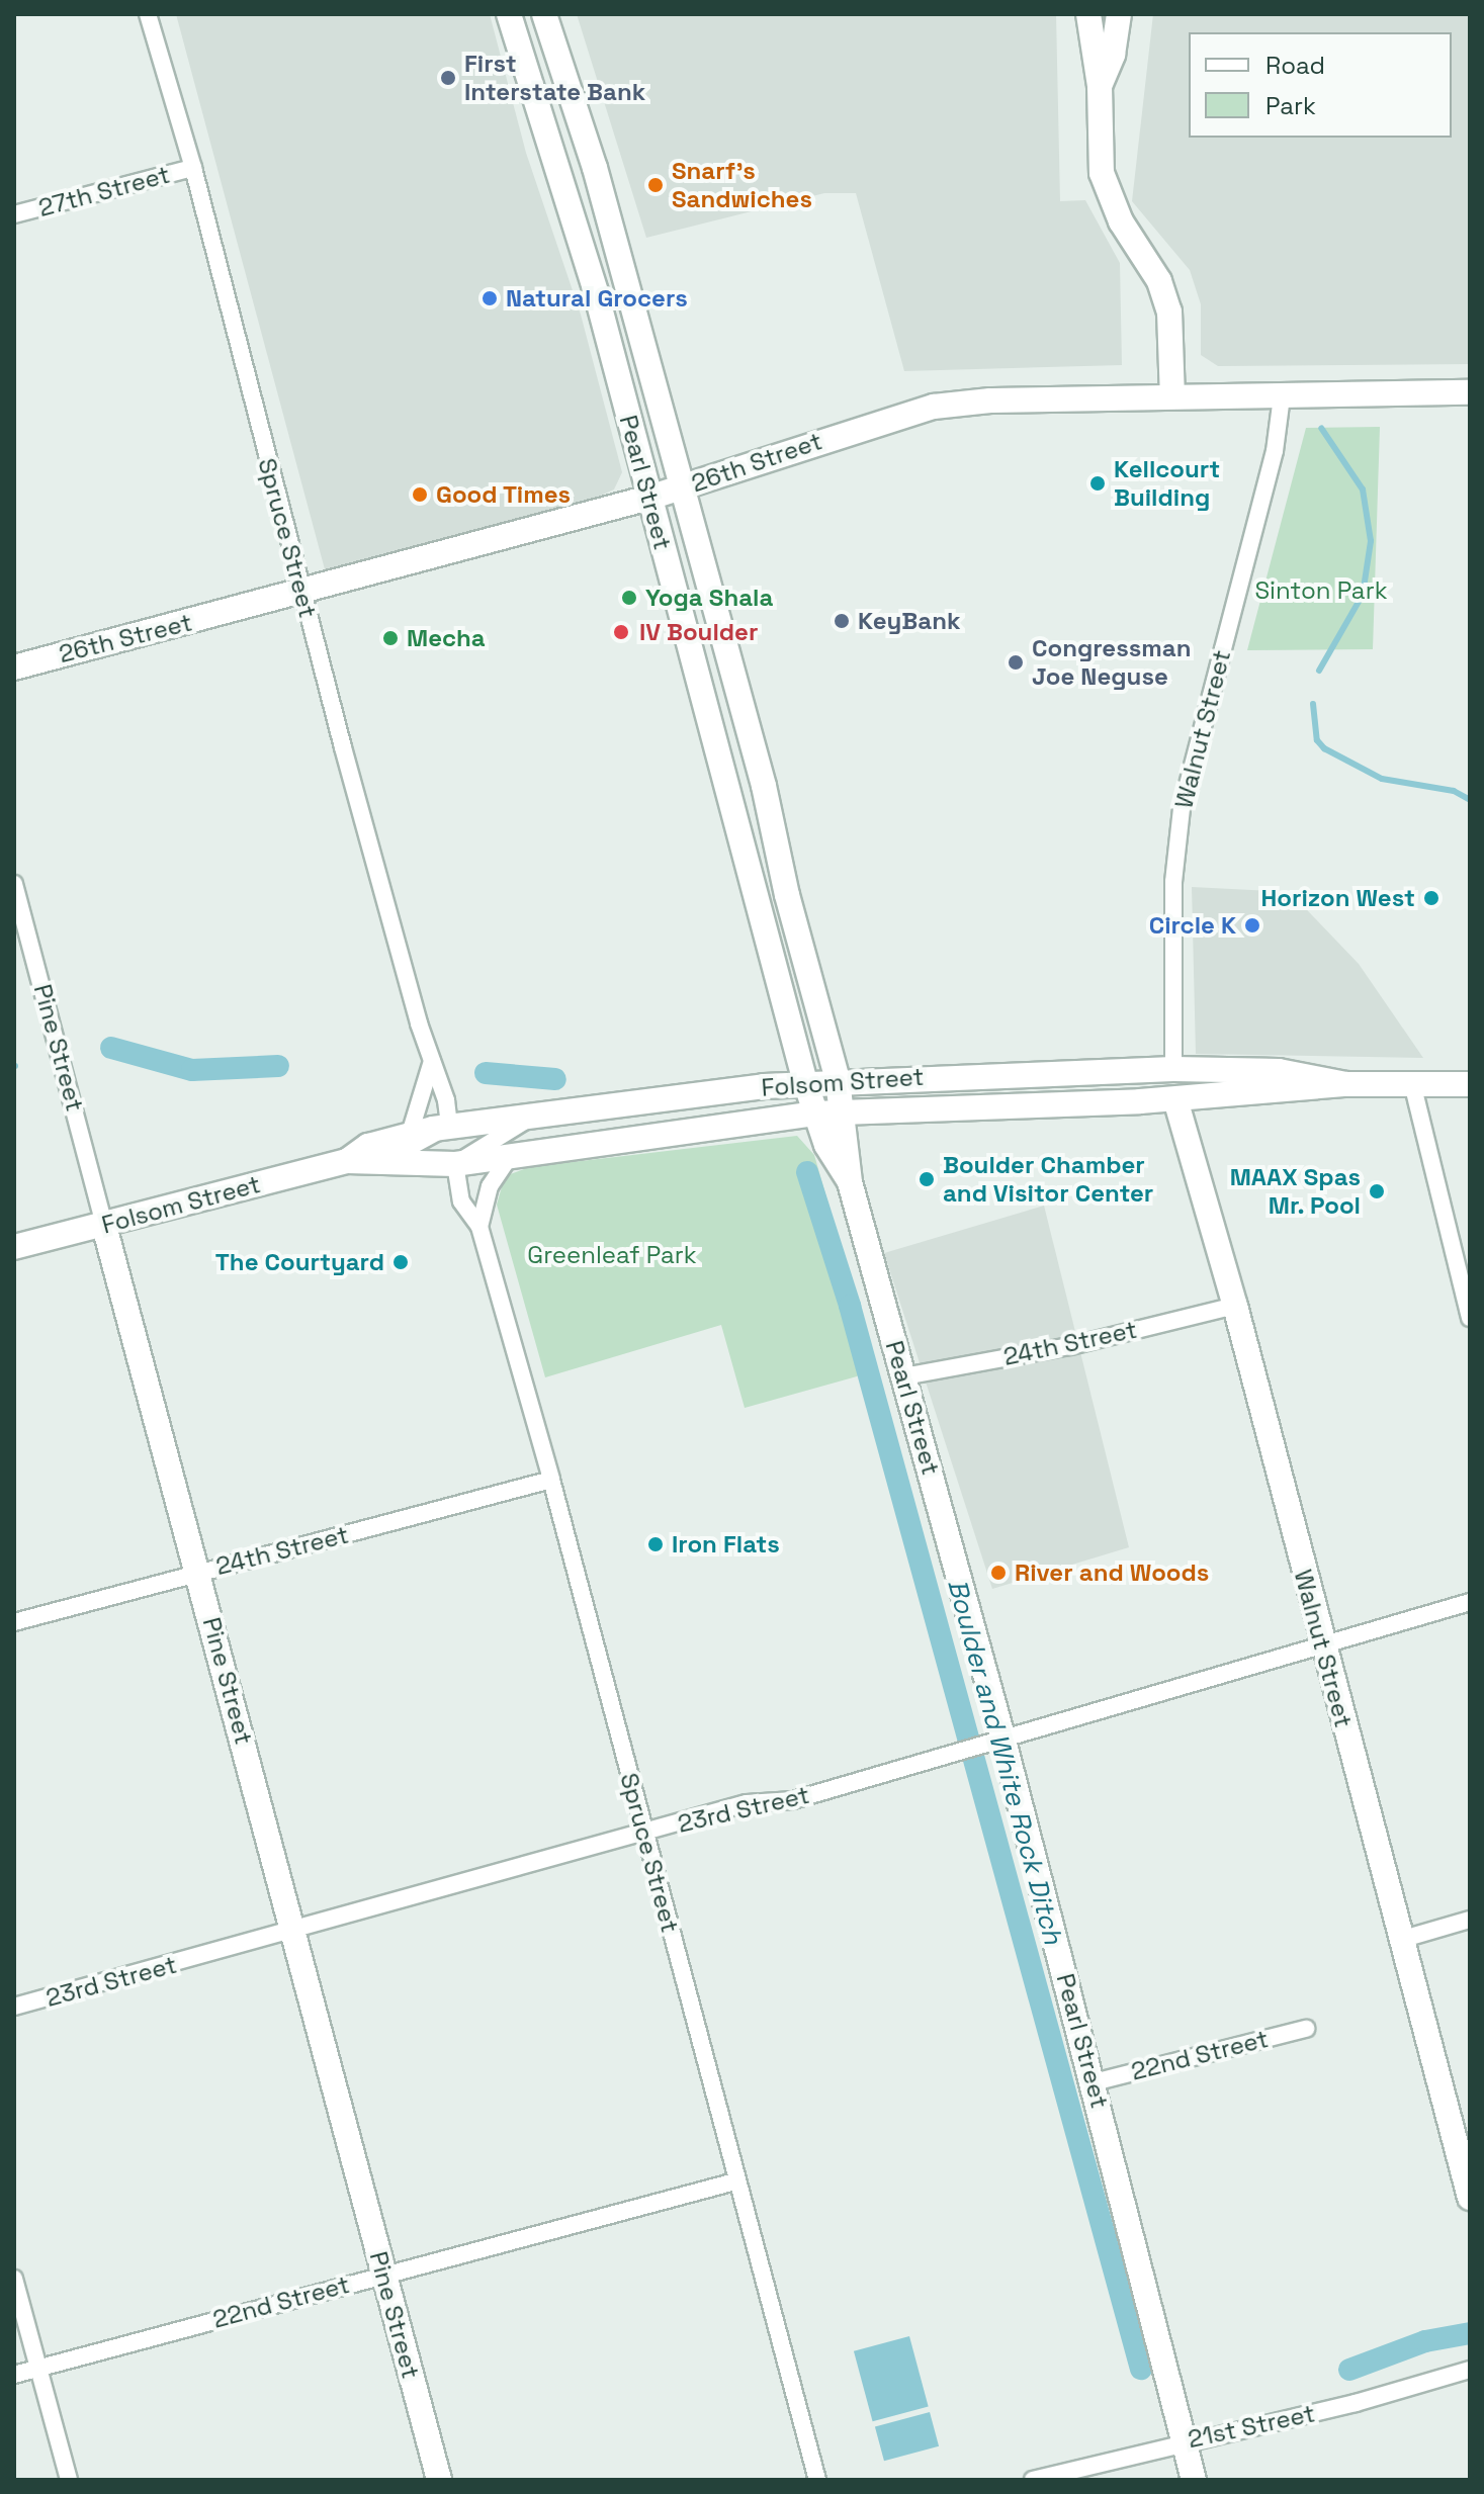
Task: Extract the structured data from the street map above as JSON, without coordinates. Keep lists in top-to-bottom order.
{
  "streets": {
    "street": [
      "27th Street",
      "26th Street",
      "Pearl Street",
      "Spruce Street",
      "Walnut Street",
      "Pine Street",
      "Folsom Street",
      "24th Street",
      "23rd Street",
      "22nd Street",
      "21st Street"
    ]
  },
  "crossings": [
    ["27th Street", "Spruce Street"],
    ["26th Street", "Pearl Street"],
    ["26th Street", "Spruce Street"],
    ["26th Street", "Walnut Street"],
    ["Pearl Street", "Folsom Street"],
    ["Pearl Street", "24th Street"],
    ["Pearl Street", "23rd Street"],
    ["Pearl Street", "22nd Street"],
    ["Pearl Street", "21st Street"],
    ["Spruce Street", "Folsom Street"],
    ["Spruce Street", "24th Street"],
    ["Spruce Street", "23rd Street"],
    ["Spruce Street", "22nd Street"],
    ["Walnut Street", "Folsom Street"],
    ["Walnut Street", "24th Street"],
    ["Walnut Street", "23rd Street"],
    ["Pine Street", "Folsom Street"],
    ["Pine Street", "24th Street"],
    ["Pine Street", "23rd Street"],
    ["Pine Street", "22nd Street"]
  ],
  "water": ["Boulder and White Rock Ditch"],
  "parks": ["Sinton Park", "Greenleaf Park"],
  "places": [
    "First Interstate Bank",
    "Snarf's Sandwiches",
    "Natural Grocers",
    "Kellcourt Building",
    "Good Times",
    "Yoga Shala",
    "KeyBank",
    "IV Boulder",
    "Mecha",
    "Congressman Joe Neguse",
    "Horizon West",
    "Circle K",
    "Boulder Chamber and Visitor Center",
    "MAAX Spas Mr. Pool",
    "The Courtyard",
    "Iron Flats",
    "River and Woods"
  ],
  "legend": ["Road", "Park"]
}
